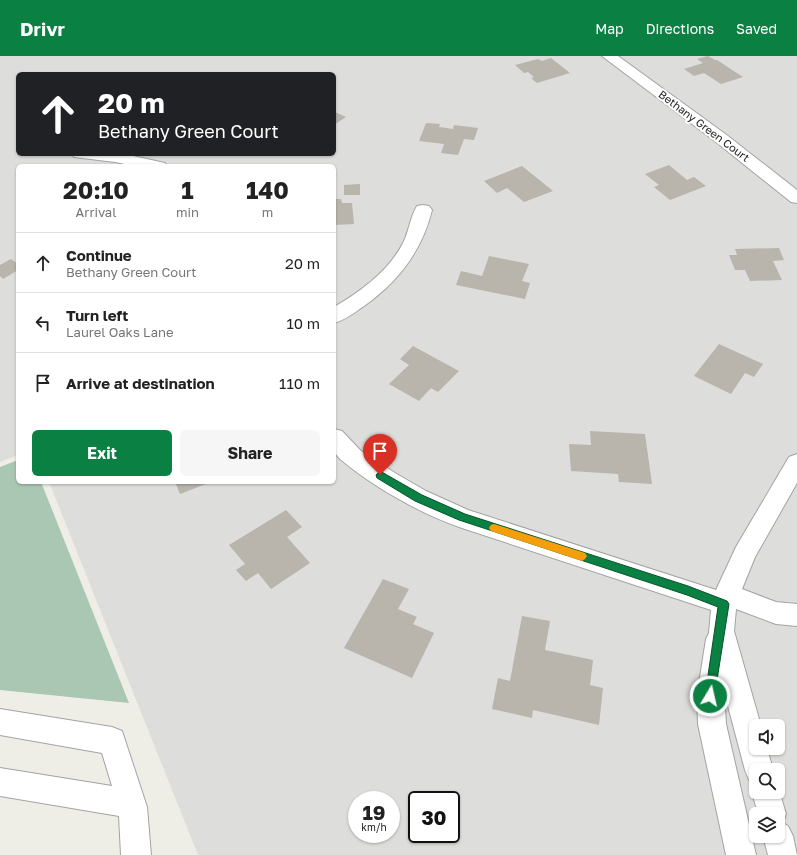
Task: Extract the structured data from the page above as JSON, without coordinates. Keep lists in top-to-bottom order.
{
  "streets": {
    "street": ["Bethany Green Court"]
  },
  "page": {
    "header": "Drivr",
    "nav": ["Map", "Directions", "Saved"],
    "turn": ["20 m", "Bethany Green Court"],
    "eta": [
      "20:10",
      "Arrival",
      "1",
      "min",
      "140",
      "m"
    ],
    "list": [
      {
        "name": "Continue",
        "note": "Bethany Green Court",
        "value": "20 m"
      },
      {
        "name": "Turn left",
        "note": "Laurel Oaks Lane",
        "value": "10 m"
      },
      {
        "name": "Arrive at destination",
        "value": "110 m"
      }
    ],
    "buttons": ["Exit", "Share"],
    "speed": "19 km/h",
    "limit": "30"
  }
}
